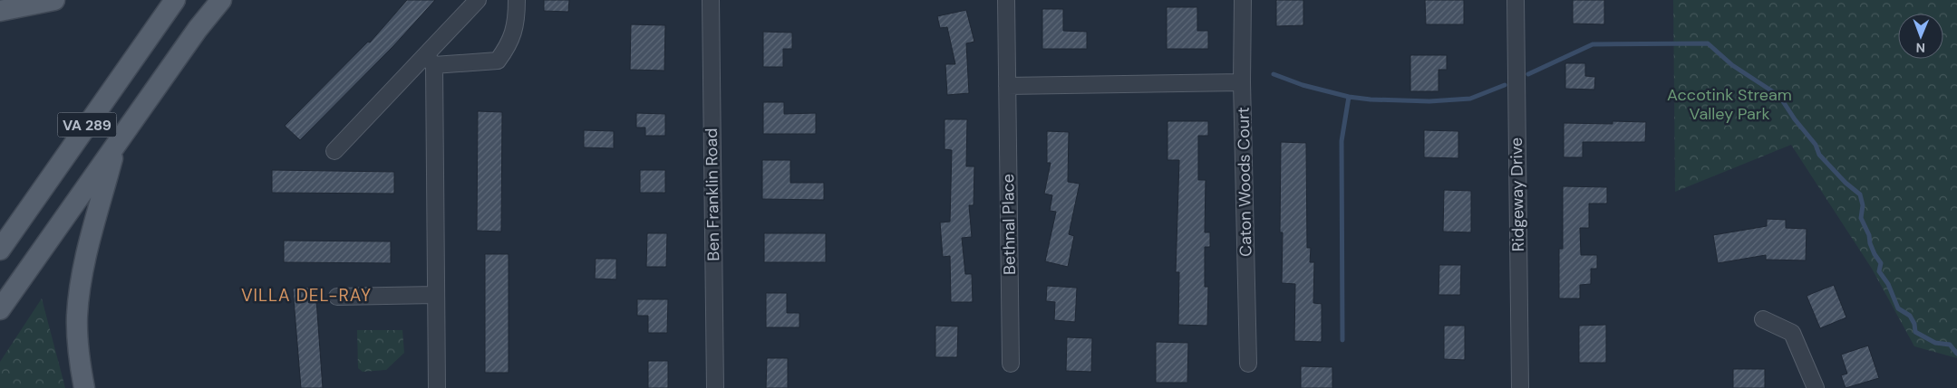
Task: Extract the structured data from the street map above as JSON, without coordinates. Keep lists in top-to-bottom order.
{
  "streets": {
    "main road": ["VA 289"],
    "street": [
      "Caton Woods Court",
      "Ben Franklin Road",
      "Ridgeway Drive",
      "Bethnal Place"
    ]
  },
  "districts": ["VILLA DEL-RAY"],
  "parks": ["Accotink Stream Valley Park"],
  "north": "bottom"
}
